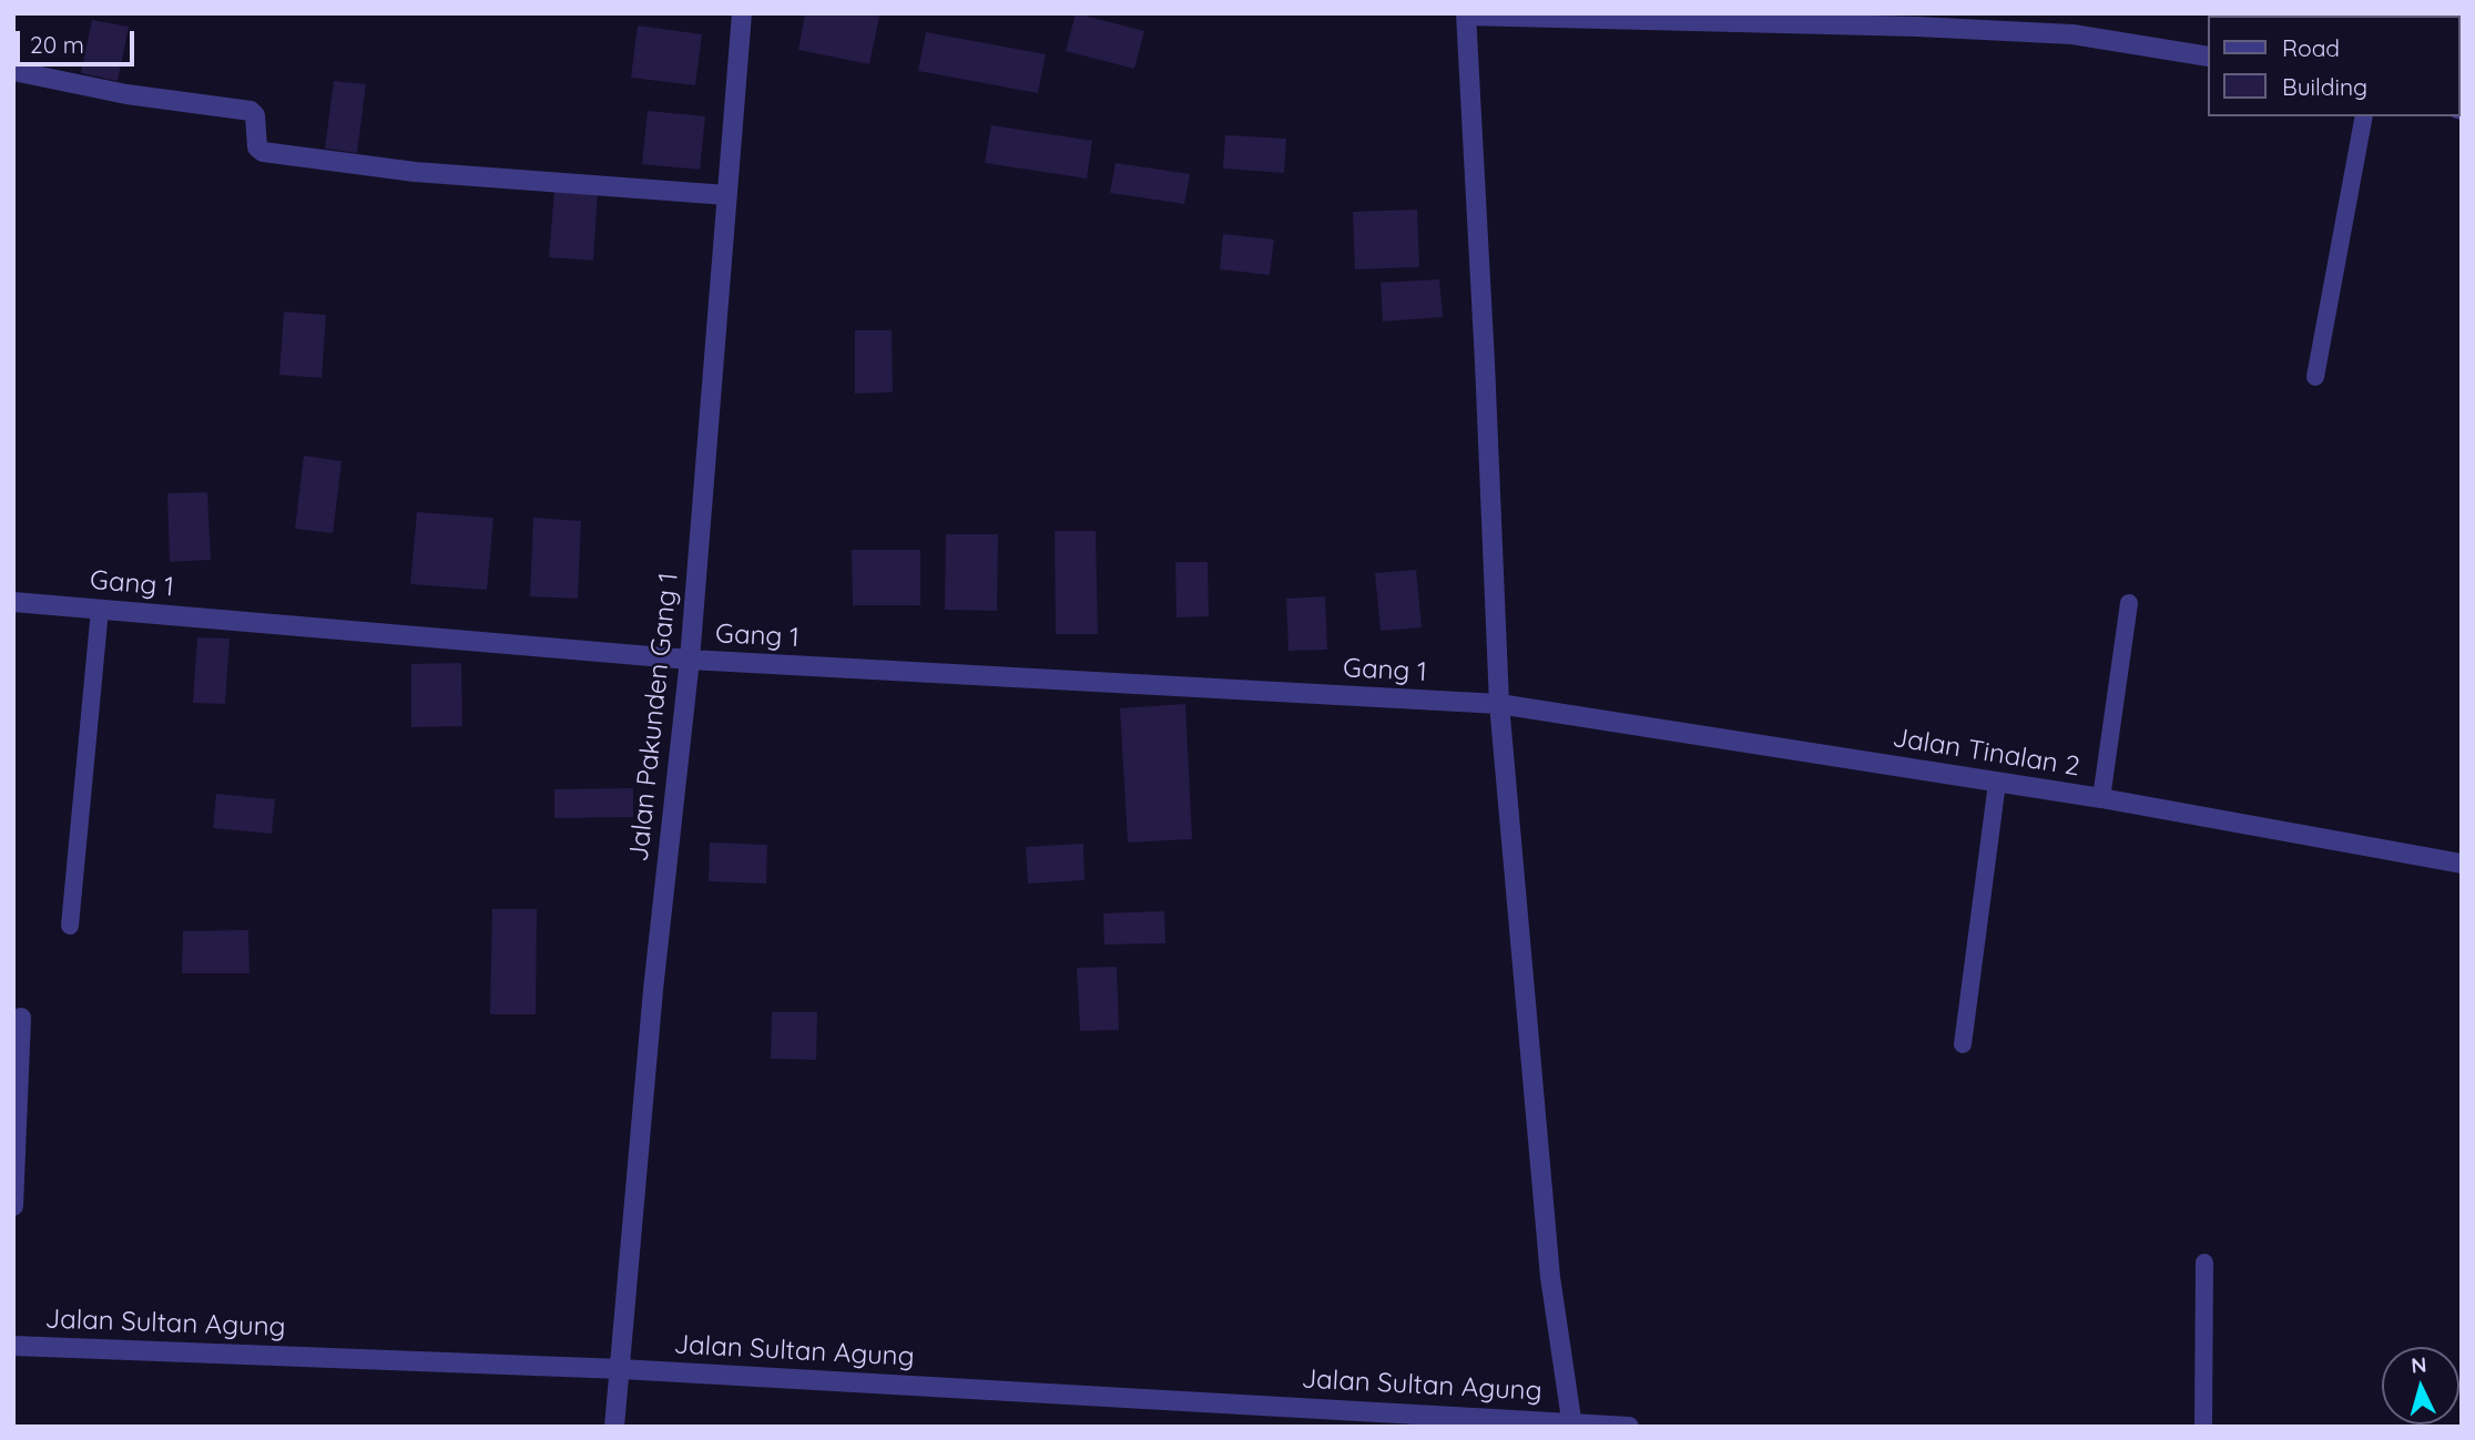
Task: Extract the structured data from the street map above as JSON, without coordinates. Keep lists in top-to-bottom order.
{
  "streets": {
    "street": [
      "Gang 1",
      "Jalan Pakunden Gang 1",
      "Jalan Tinalan 2",
      "Jalan Sultan Agung"
    ]
  },
  "crossings": [
    ["Gang 1", "Jalan Pakunden Gang 1"],
    ["Gang 1", "Jalan Tinalan 2"],
    ["Jalan Pakunden Gang 1", "Jalan Sultan Agung"]
  ],
  "legend": ["Road", "Building"],
  "scale_bar": "20 m",
  "north": "top"
}
